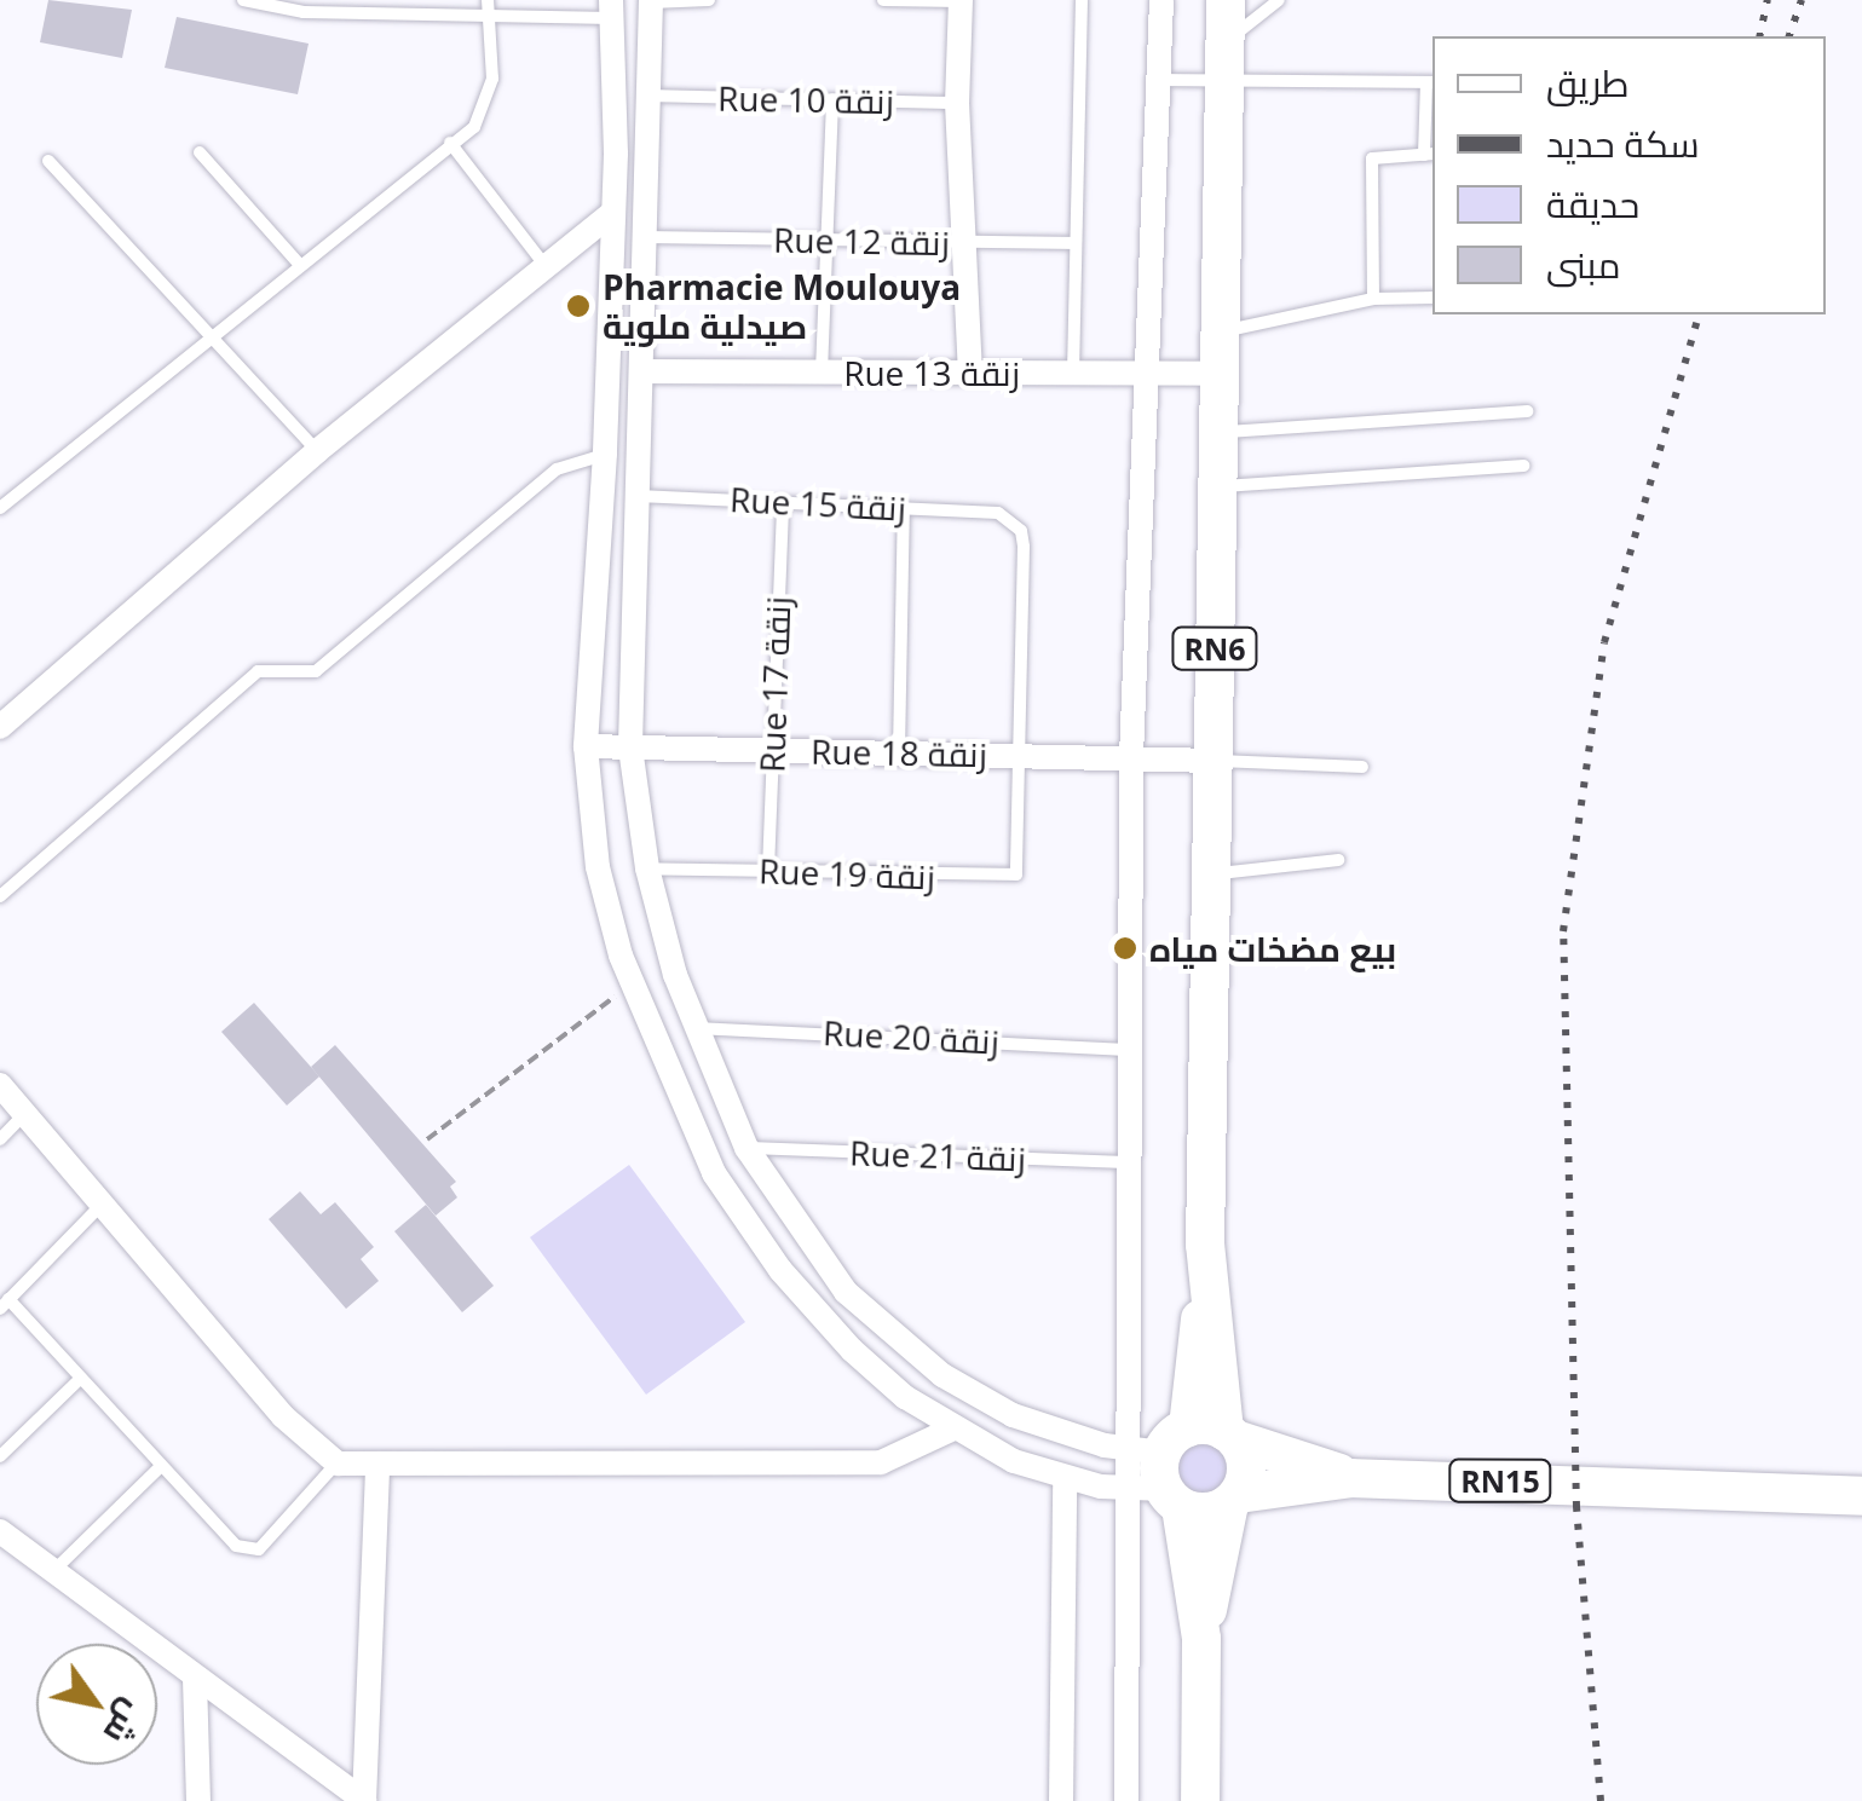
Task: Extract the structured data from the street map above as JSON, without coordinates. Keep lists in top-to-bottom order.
{
  "streets": {
    "main road": ["RN6", "RN15"],
    "street": ["Rue 13 زنقة", "Rue 18 زنقة"],
    "lane": [
      "Rue 10 زنقة",
      "Rue 12 زنقة",
      "Rue 15 زنقة",
      "Rue 17 زنقة",
      "Rue 19 زنقة",
      "Rue 20 زنقة",
      "Rue 21 زنقة"
    ]
  },
  "crossings": [
    ["Rue 13 زنقة", "RN6"],
    ["Rue 15 زنقة", "Rue 17 زنقة"],
    ["Rue 15 زنقة", "Rue 18 زنقة"],
    ["Rue 15 زنقة", "Rue 19 زنقة"],
    ["RN6", "Rue 18 زنقة"],
    ["RN6", "RN15"],
    ["Rue 17 زنقة", "Rue 18 زنقة"],
    ["Rue 17 زنقة", "Rue 19 زنقة"],
    ["Rue 18 زنقة", "Rue 19 زنقة"]
  ],
  "places": ["Pharmacie Moulouya صيدلية ملوية", "بيع مضخات مياه"],
  "legend": [
    "طريق",
    "سكة حديد",
    "حديقة",
    "مبنى"
  ],
  "north": "bottom right"
}
